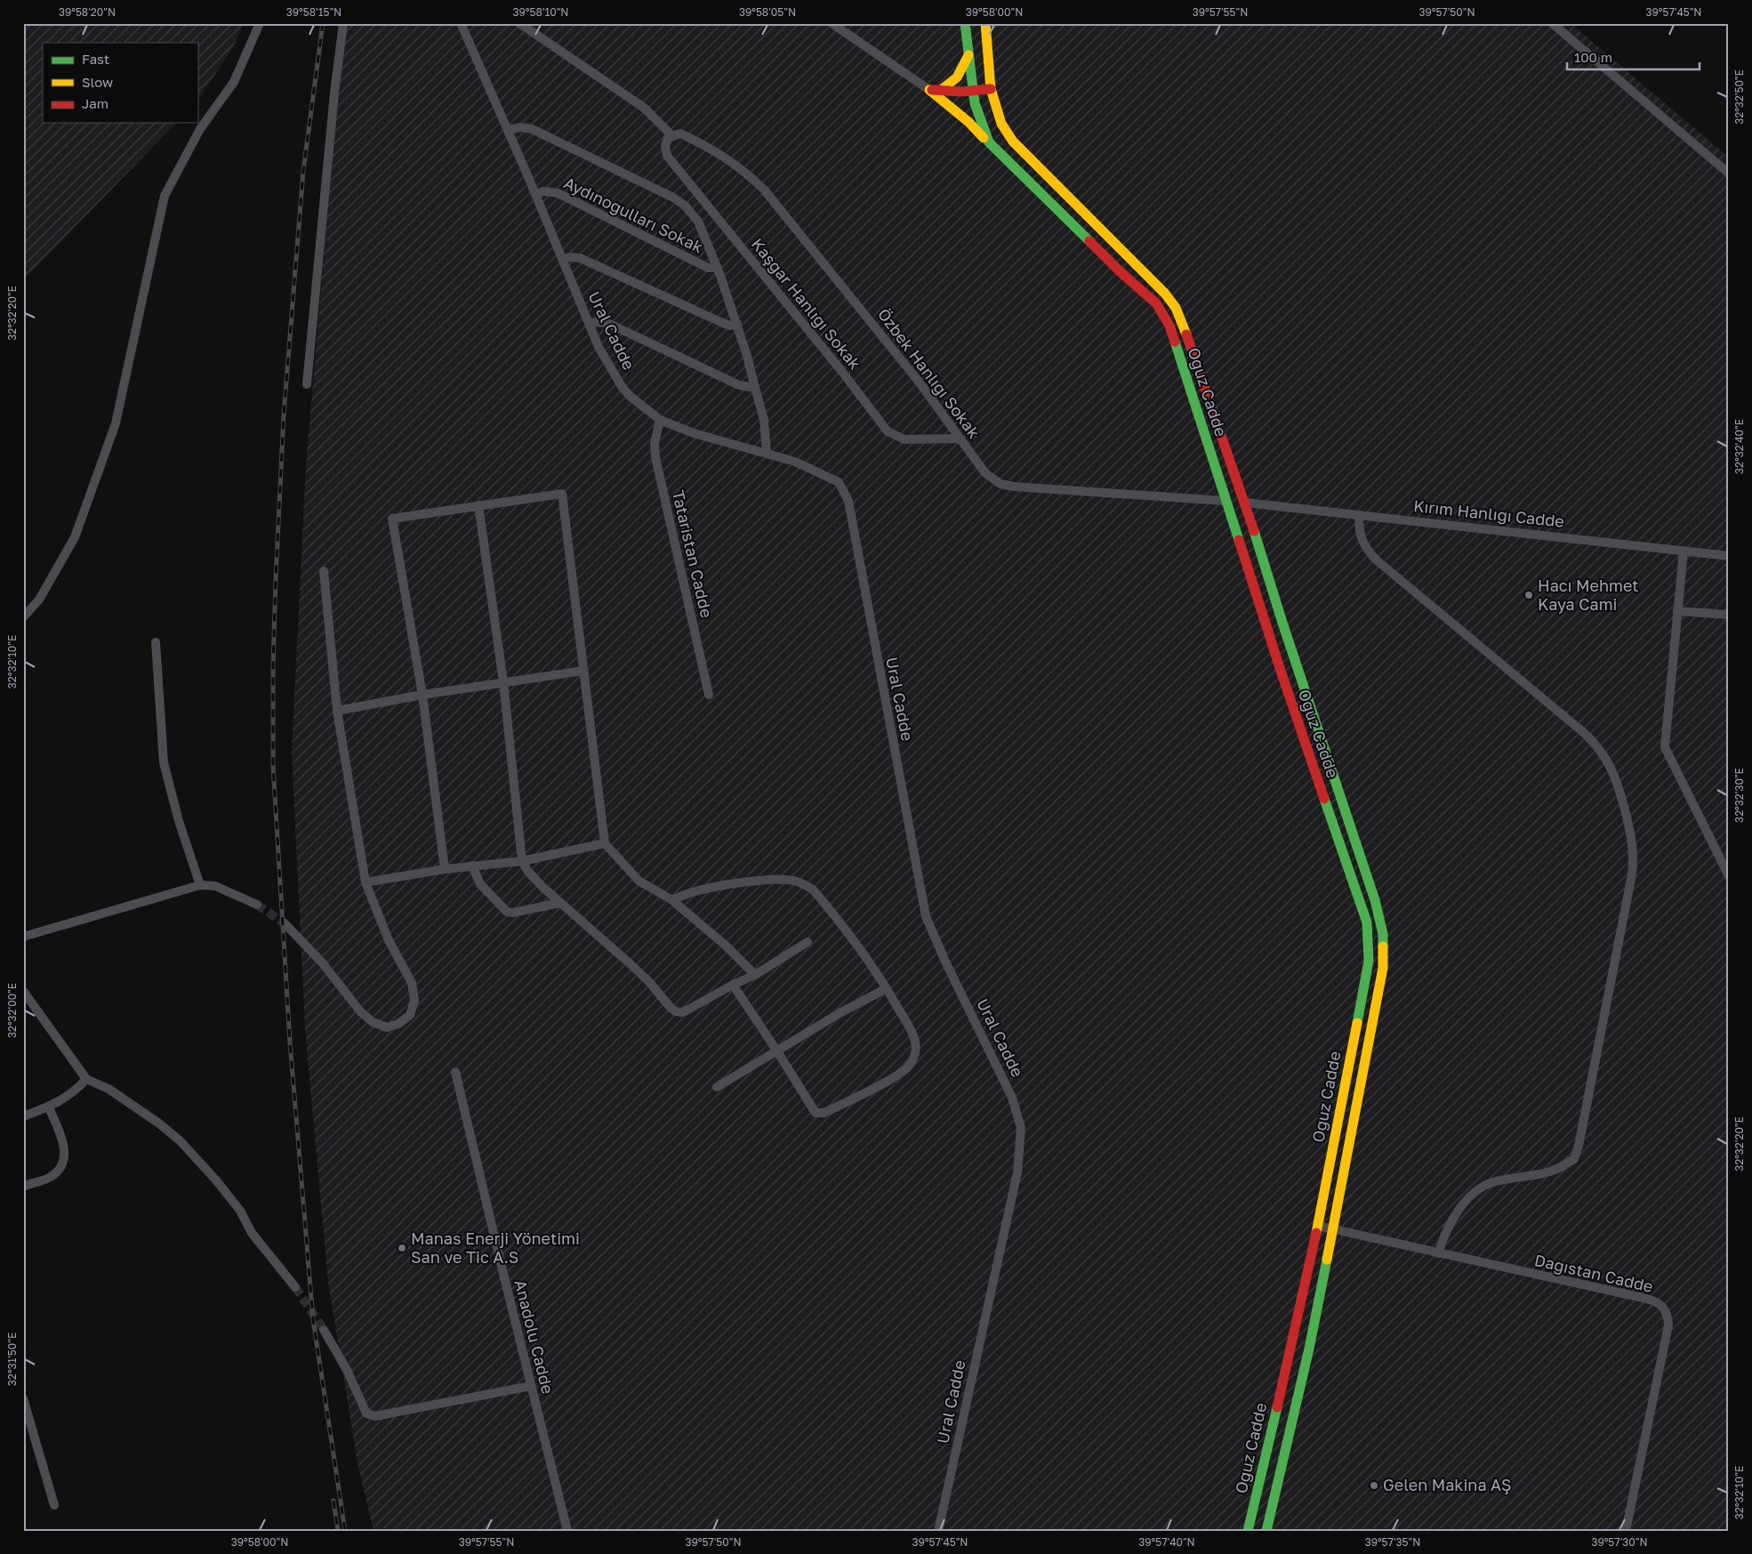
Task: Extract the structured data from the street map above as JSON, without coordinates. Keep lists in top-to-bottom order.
{
  "streets": {
    "street": [
      "Aydınoğulları Sokak",
      "Kaşgar Hanlığı Sokak",
      "Ural Cadde",
      "Özbek Hanlığı Sokak",
      "Oğuz Cadde",
      "Kırım Hanlığı Cadde",
      "Tataristan Cadde",
      "Dağıstan Cadde",
      "Anadolu Cadde"
    ]
  },
  "crossings": [
    ["Aydınoğulları Sokak", "Ural Cadde"],
    ["Kaşgar Hanlığı Sokak", "Özbek Hanlığı Sokak"],
    ["Ural Cadde", "Tataristan Cadde"],
    ["Özbek Hanlığı Sokak", "Oğuz Cadde"],
    ["Oğuz Cadde", "Kırım Hanlığı Cadde"],
    ["Oğuz Cadde", "Dağıstan Cadde"]
  ],
  "places": ["Hacı Mehmet Kaya Cami", "Manas Enerji Yönetimi San ve Tic A.S", "Gelen Makina AŞ"],
  "legend": ["Fast", "Slow", "Jam"],
  "scale_bar": "100 m",
  "coordinates": [
    "39°58'20\"N",
    "39°58'15\"N",
    "39°58'10\"N",
    "39°58'05\"N",
    "39°58'00\"N",
    "39°57'55\"N",
    "39°57'50\"N",
    "39°57'45\"N",
    "32°32'50\"E",
    "32°32'20\"E",
    "32°32'40\"E",
    "32°32'10\"E",
    "32°32'30\"E",
    "32°32'00\"E",
    "32°31'50\"E",
    "39°57'40\"N",
    "39°57'35\"N",
    "39°57'30\"N"
  ]
}
